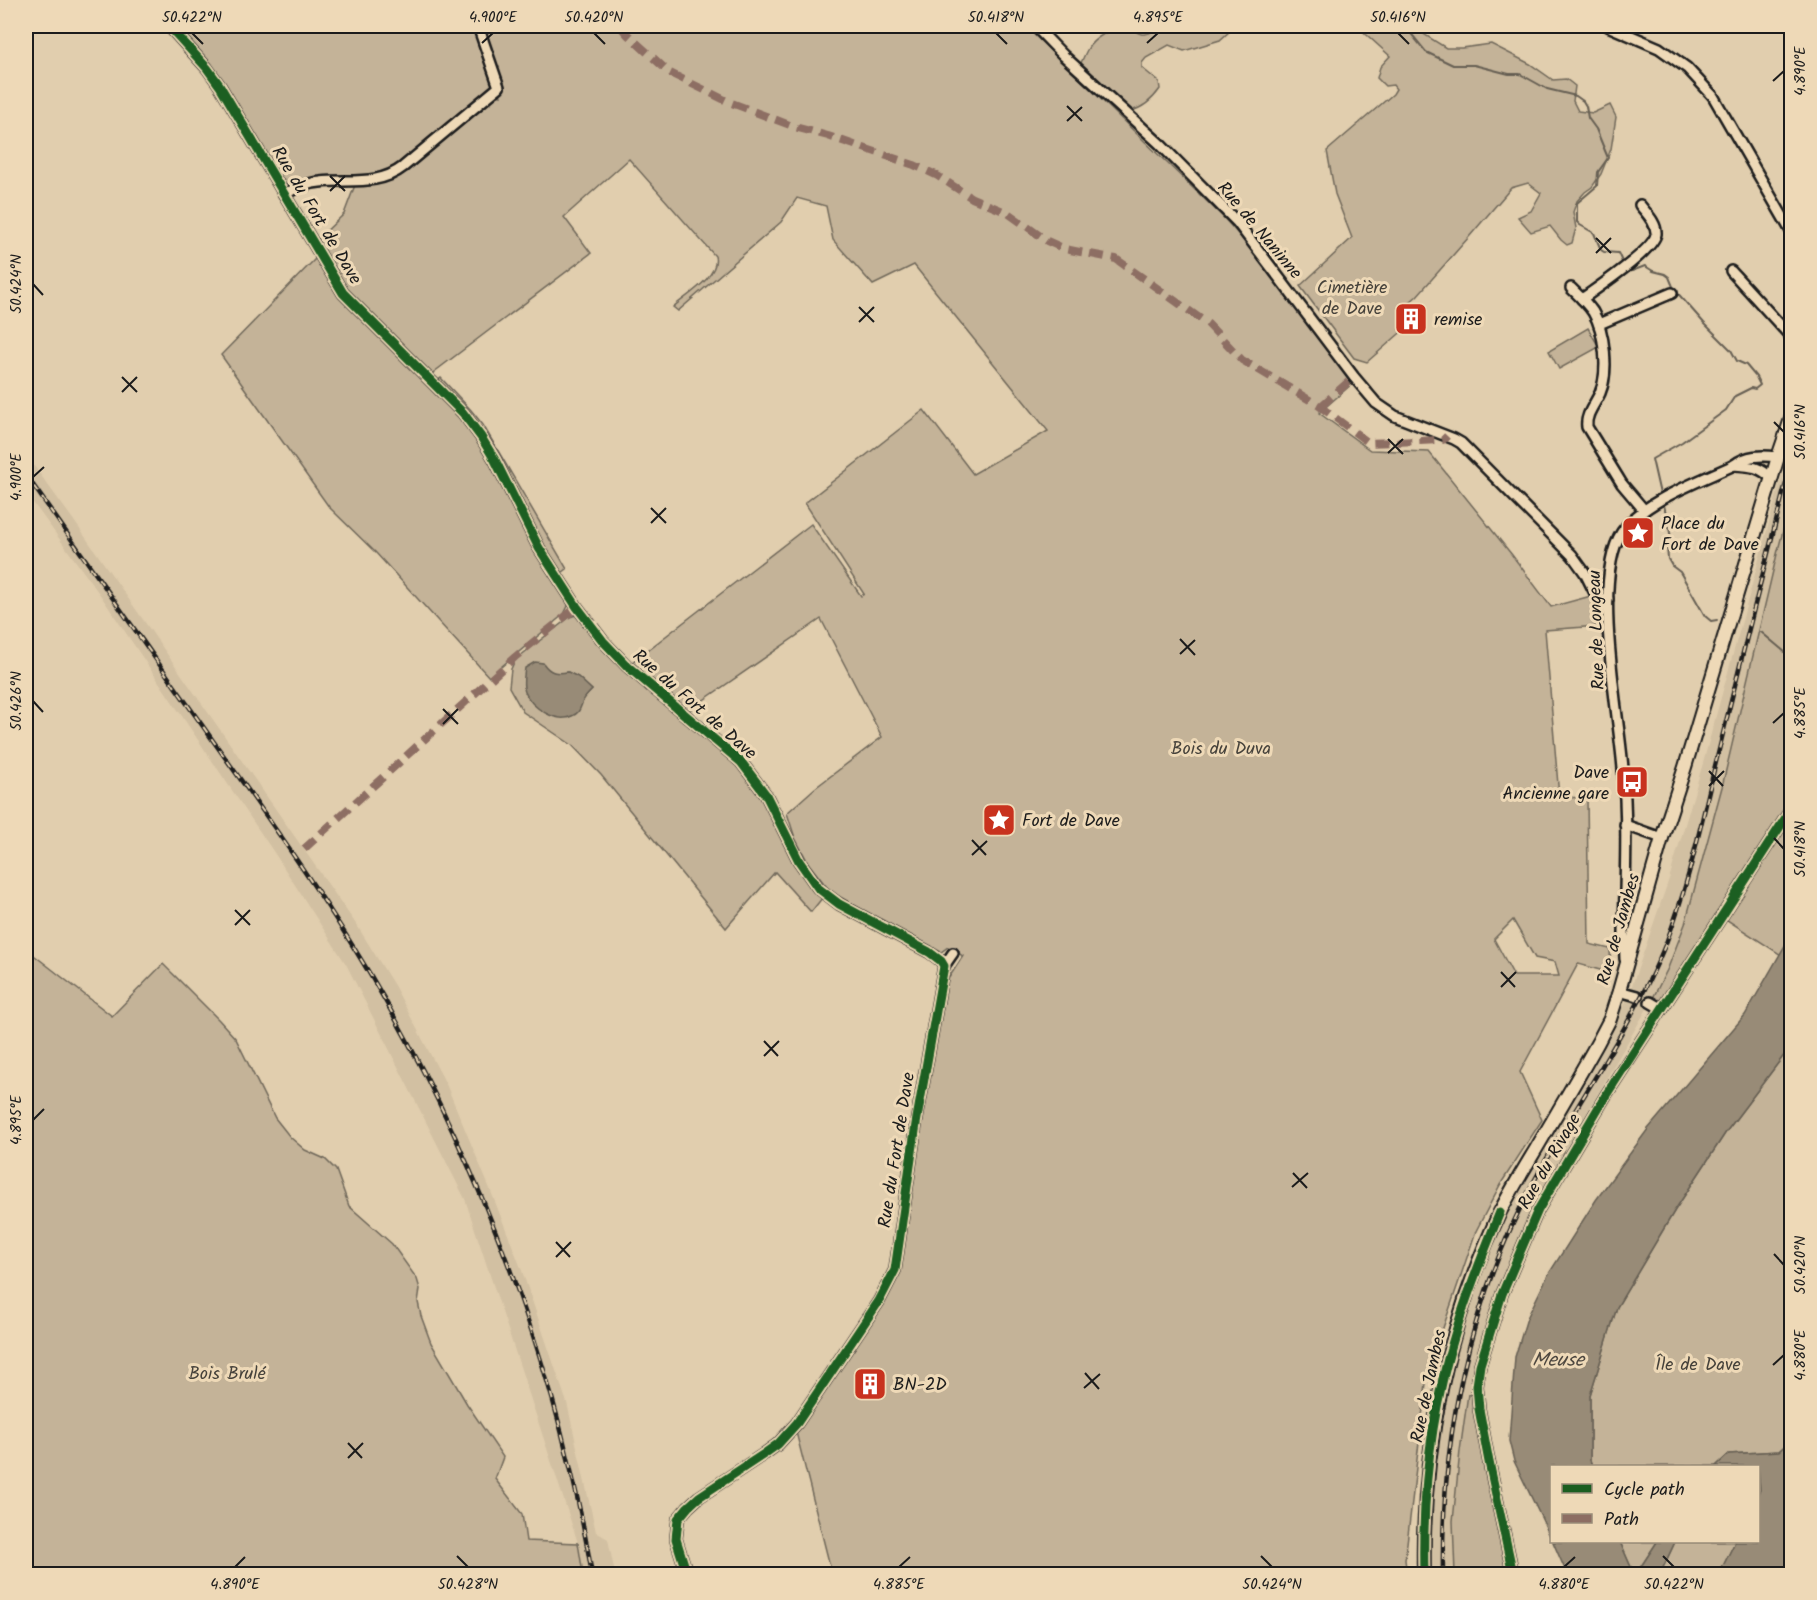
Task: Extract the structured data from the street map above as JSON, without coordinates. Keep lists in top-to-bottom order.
{
  "streets": {
    "main road": ["Rue de Jambes"],
    "street": [
      "Rue du Fort de Dave",
      "Rue de Naninne",
      "Rue de Longeau",
      "Rue du Rivage"
    ]
  },
  "crossings": [
    ["Rue de Naninne", "Rue de Longeau"],
    ["Rue de Longeau", "Rue de Jambes"]
  ],
  "water": ["Meuse"],
  "parks": [
    "Cimetière de Dave",
    "Bois du Duva",
    "Île de Dave",
    "Bois Brulé"
  ],
  "places": {
    "building": ["remise", "BN-2D"],
    "place": ["Place du Fort de Dave", "Fort de Dave"],
    "bus stop": ["Dave Ancienne gare"]
  },
  "legend": ["Cycle path", "Path"],
  "coordinates": [
    "50.422°N",
    "4.900°E",
    "50.420°N",
    "50.418°N",
    "4.895°E",
    "50.416°N",
    "4.890°E",
    "50.424°N",
    "50.426°N",
    "4.885°E",
    "4.880°E",
    "50.428°N"
  ]
}
